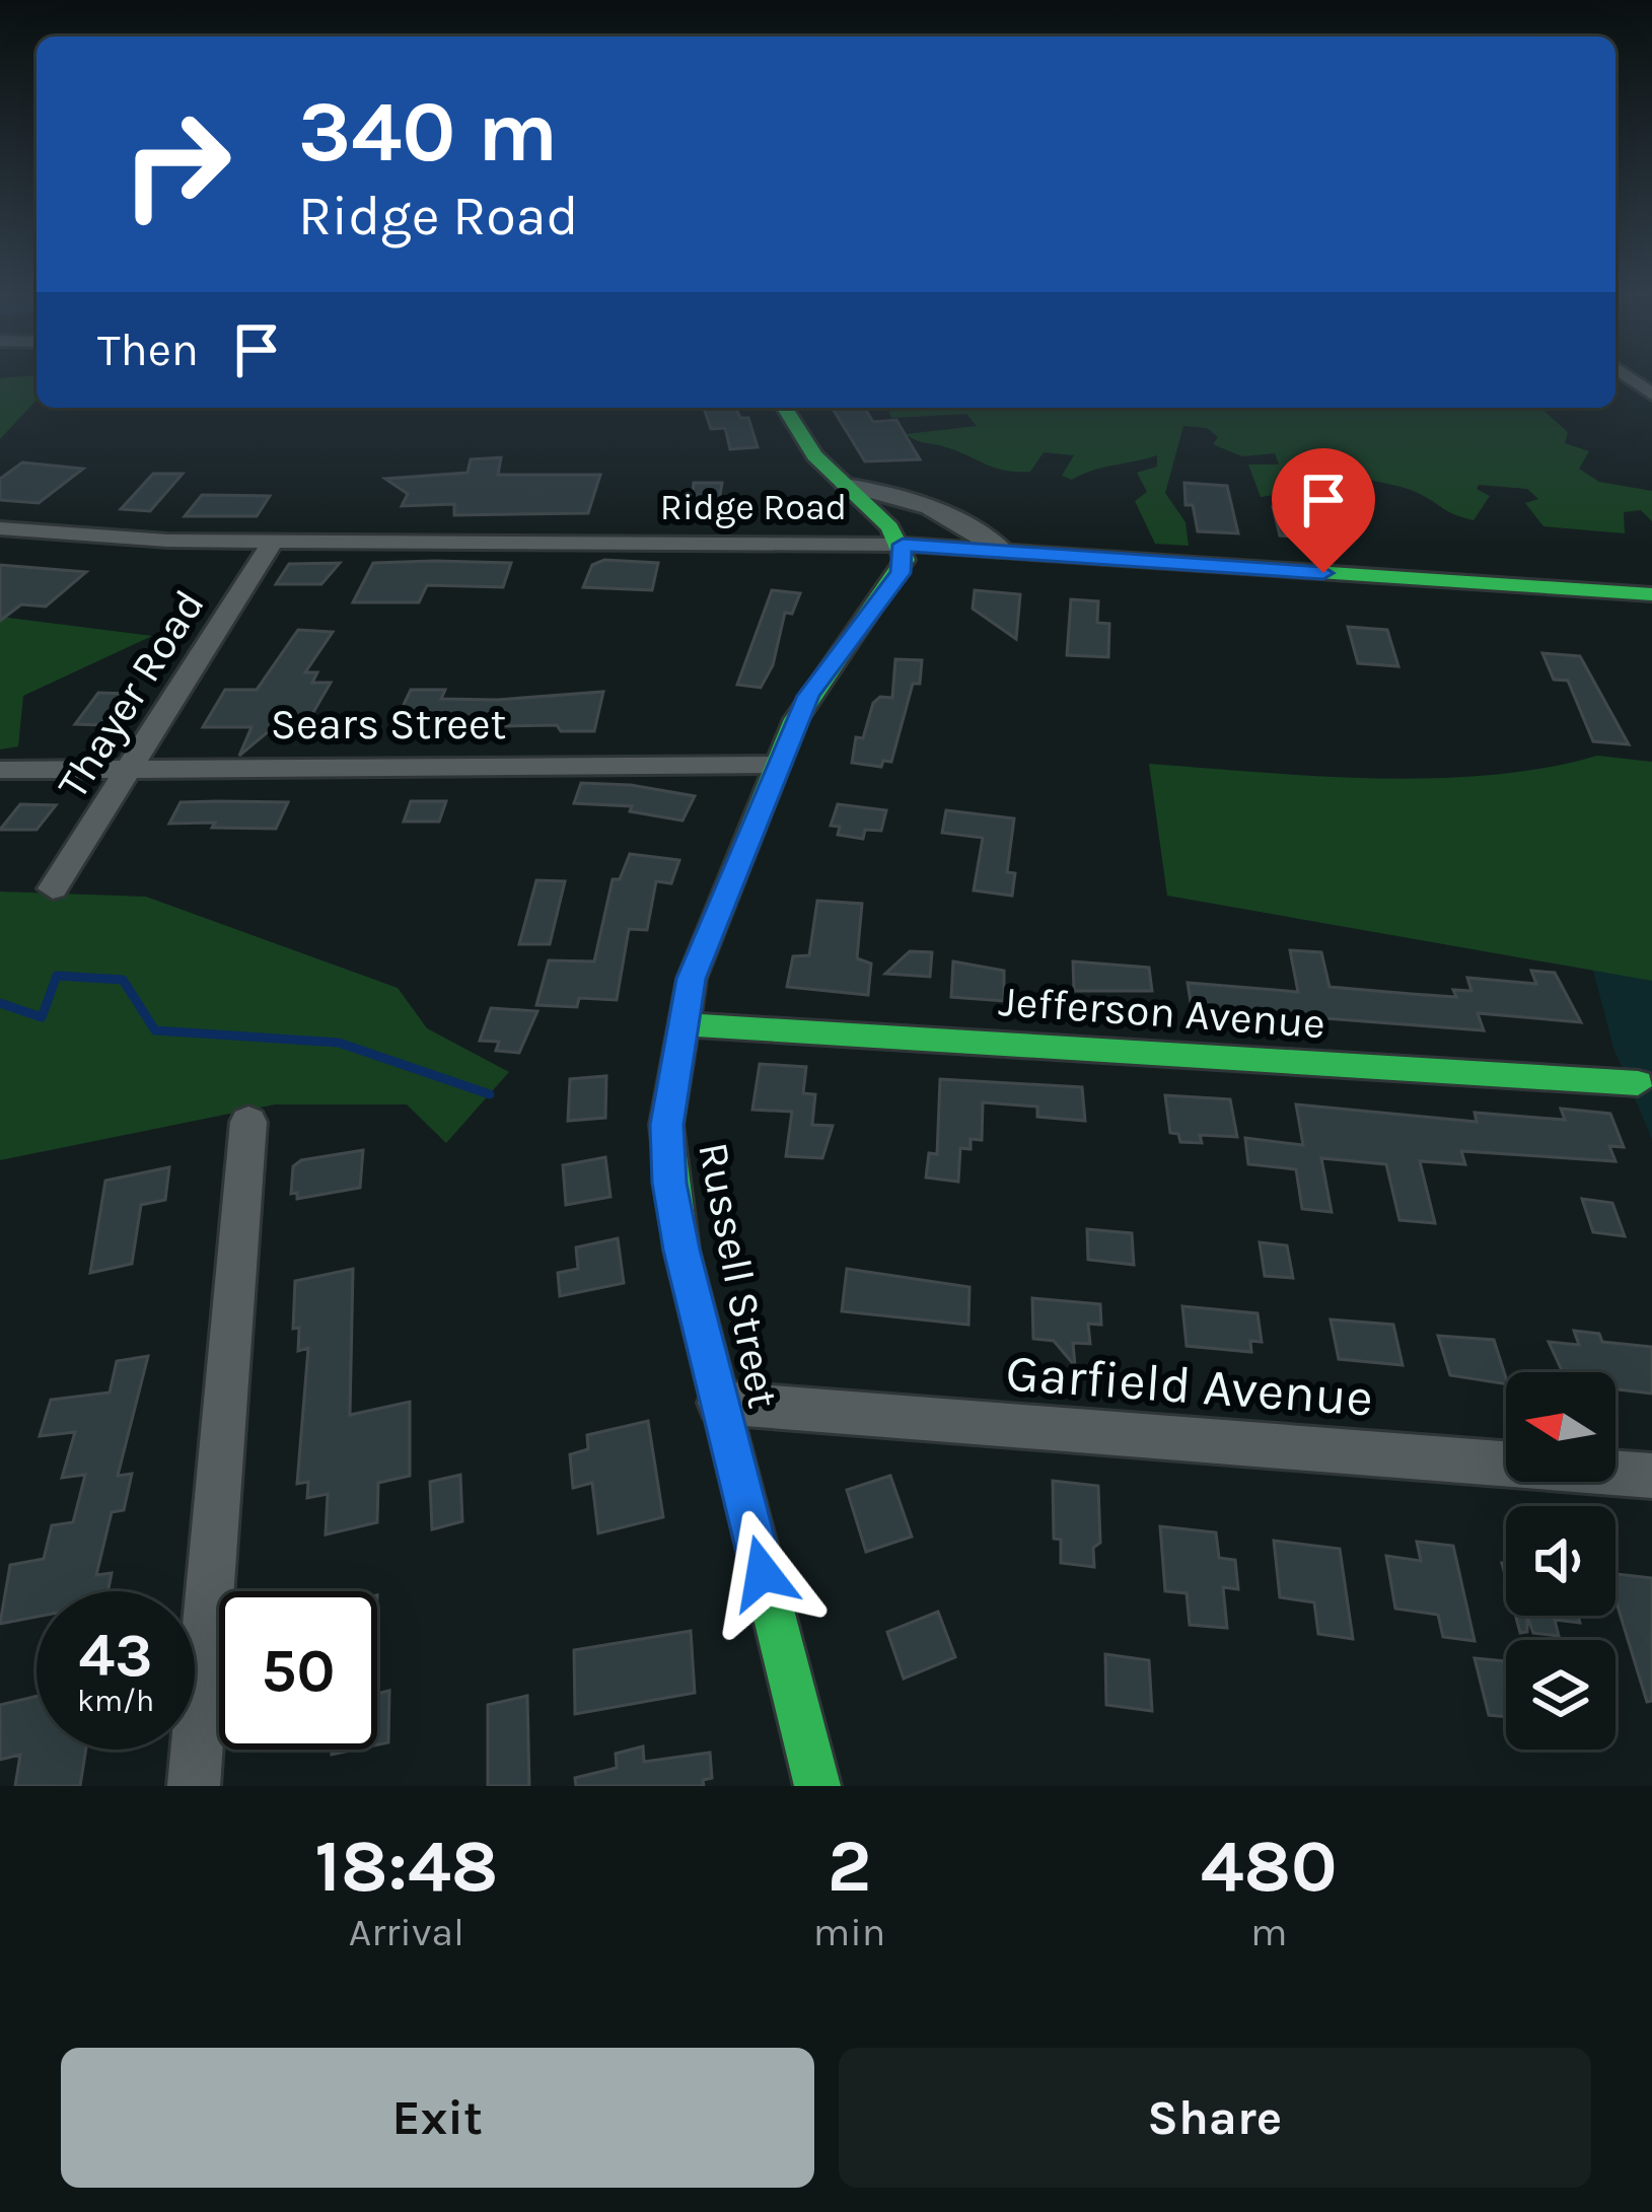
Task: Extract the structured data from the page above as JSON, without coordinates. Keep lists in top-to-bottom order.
{
  "streets": {
    "main road": ["Ridge Road", "Jefferson Avenue", "Russell Street"],
    "street": ["Thayer Road", "Sears Street", "Garfield Avenue"]
  },
  "crossings": [
    ["Ridge Road", "Thayer Road"],
    ["Ridge Road", "Russell Street"],
    ["Thayer Road", "Sears Street"],
    ["Sears Street", "Russell Street"],
    ["Jefferson Avenue", "Russell Street"],
    ["Russell Street", "Garfield Avenue"]
  ],
  "north": "left",
  "page": {
    "turn": ["340 m", "Ridge Road"],
    "then": "Then",
    "speed": "43 km/h",
    "limit": "50",
    "eta": [
      "18:48",
      "Arrival",
      "2",
      "min",
      "480",
      "m"
    ],
    "buttons": ["Exit", "Share"]
  }
}
